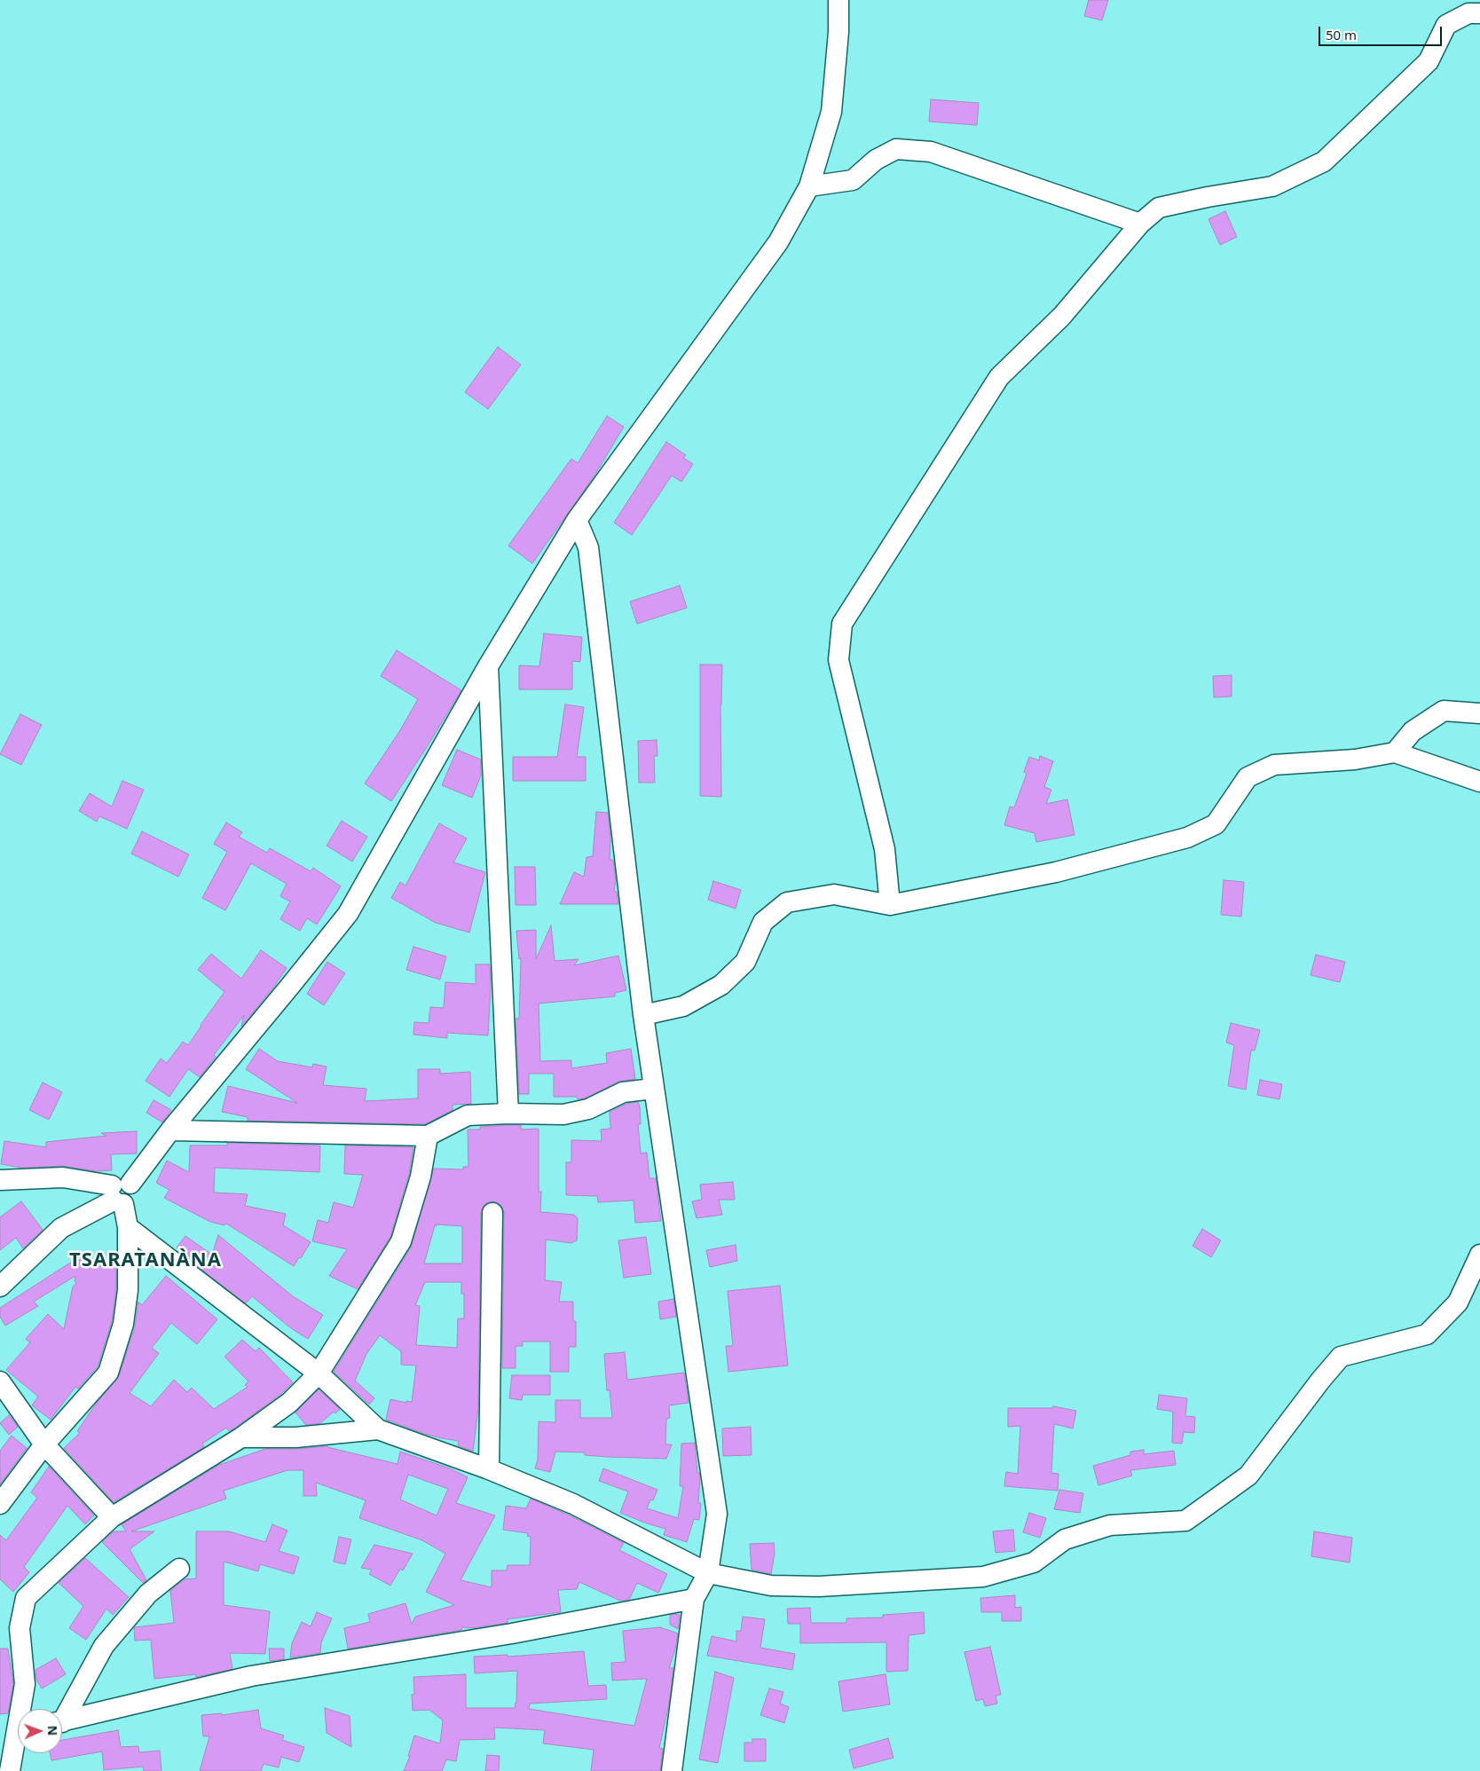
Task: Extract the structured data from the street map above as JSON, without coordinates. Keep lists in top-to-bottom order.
{
  "districts": ["TSARATANÀNA"],
  "scale_bar": "50 m",
  "north": "right"
}
